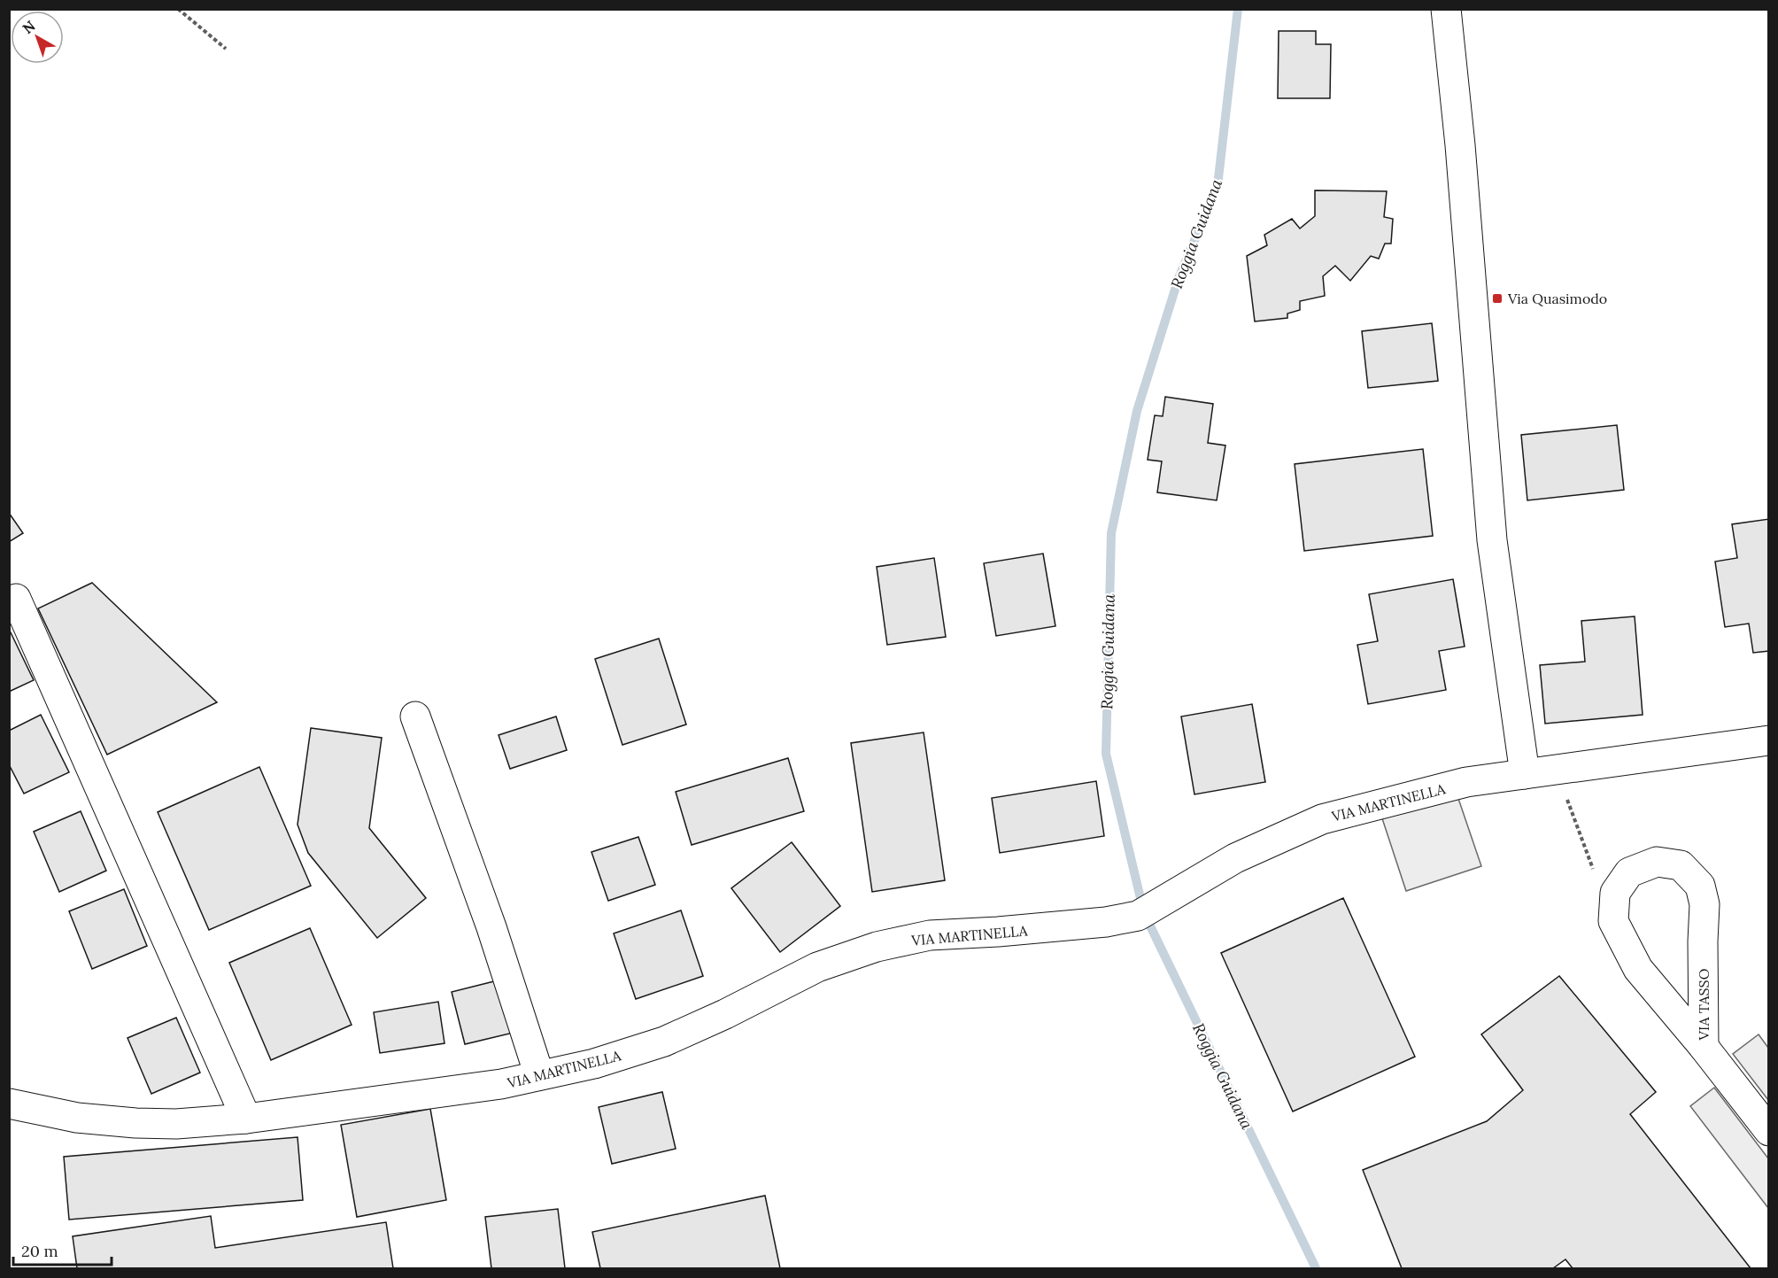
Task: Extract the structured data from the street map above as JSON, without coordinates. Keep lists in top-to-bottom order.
{
  "streets": {
    "street": ["VIA MARTINELLA", "VIA TASSO"]
  },
  "water": ["Roggia Guidana"],
  "places": {
    "transit": ["Via Quasimodo"]
  },
  "scale_bar": "20 m",
  "north": "top left"
}
